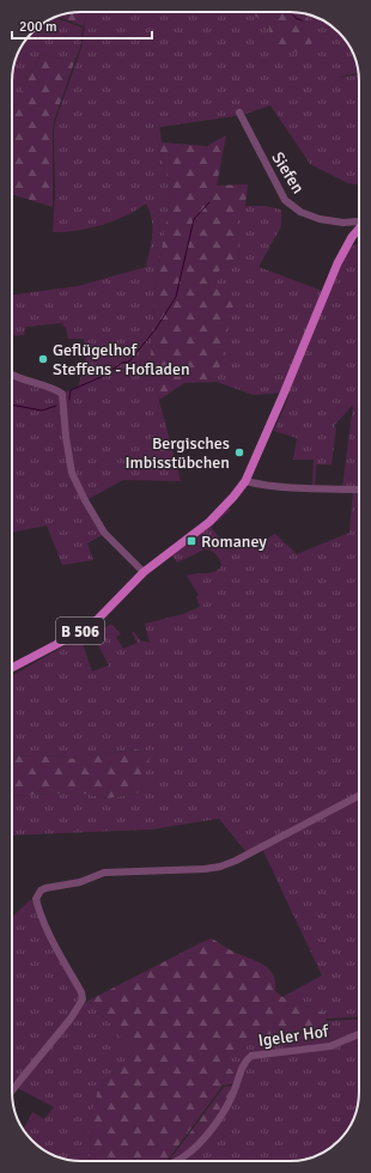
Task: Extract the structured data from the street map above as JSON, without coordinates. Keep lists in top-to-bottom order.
{
  "streets": {
    "main road": ["B 506"],
    "street": ["Siefen", "Igeler Hof"]
  },
  "places": {
    "other": ["Geflügelhof Steffens - Hofladen", "Bergisches Imbisstübchen"],
    "transit": ["Romaney"]
  },
  "scale_bar": "200 m"
}
